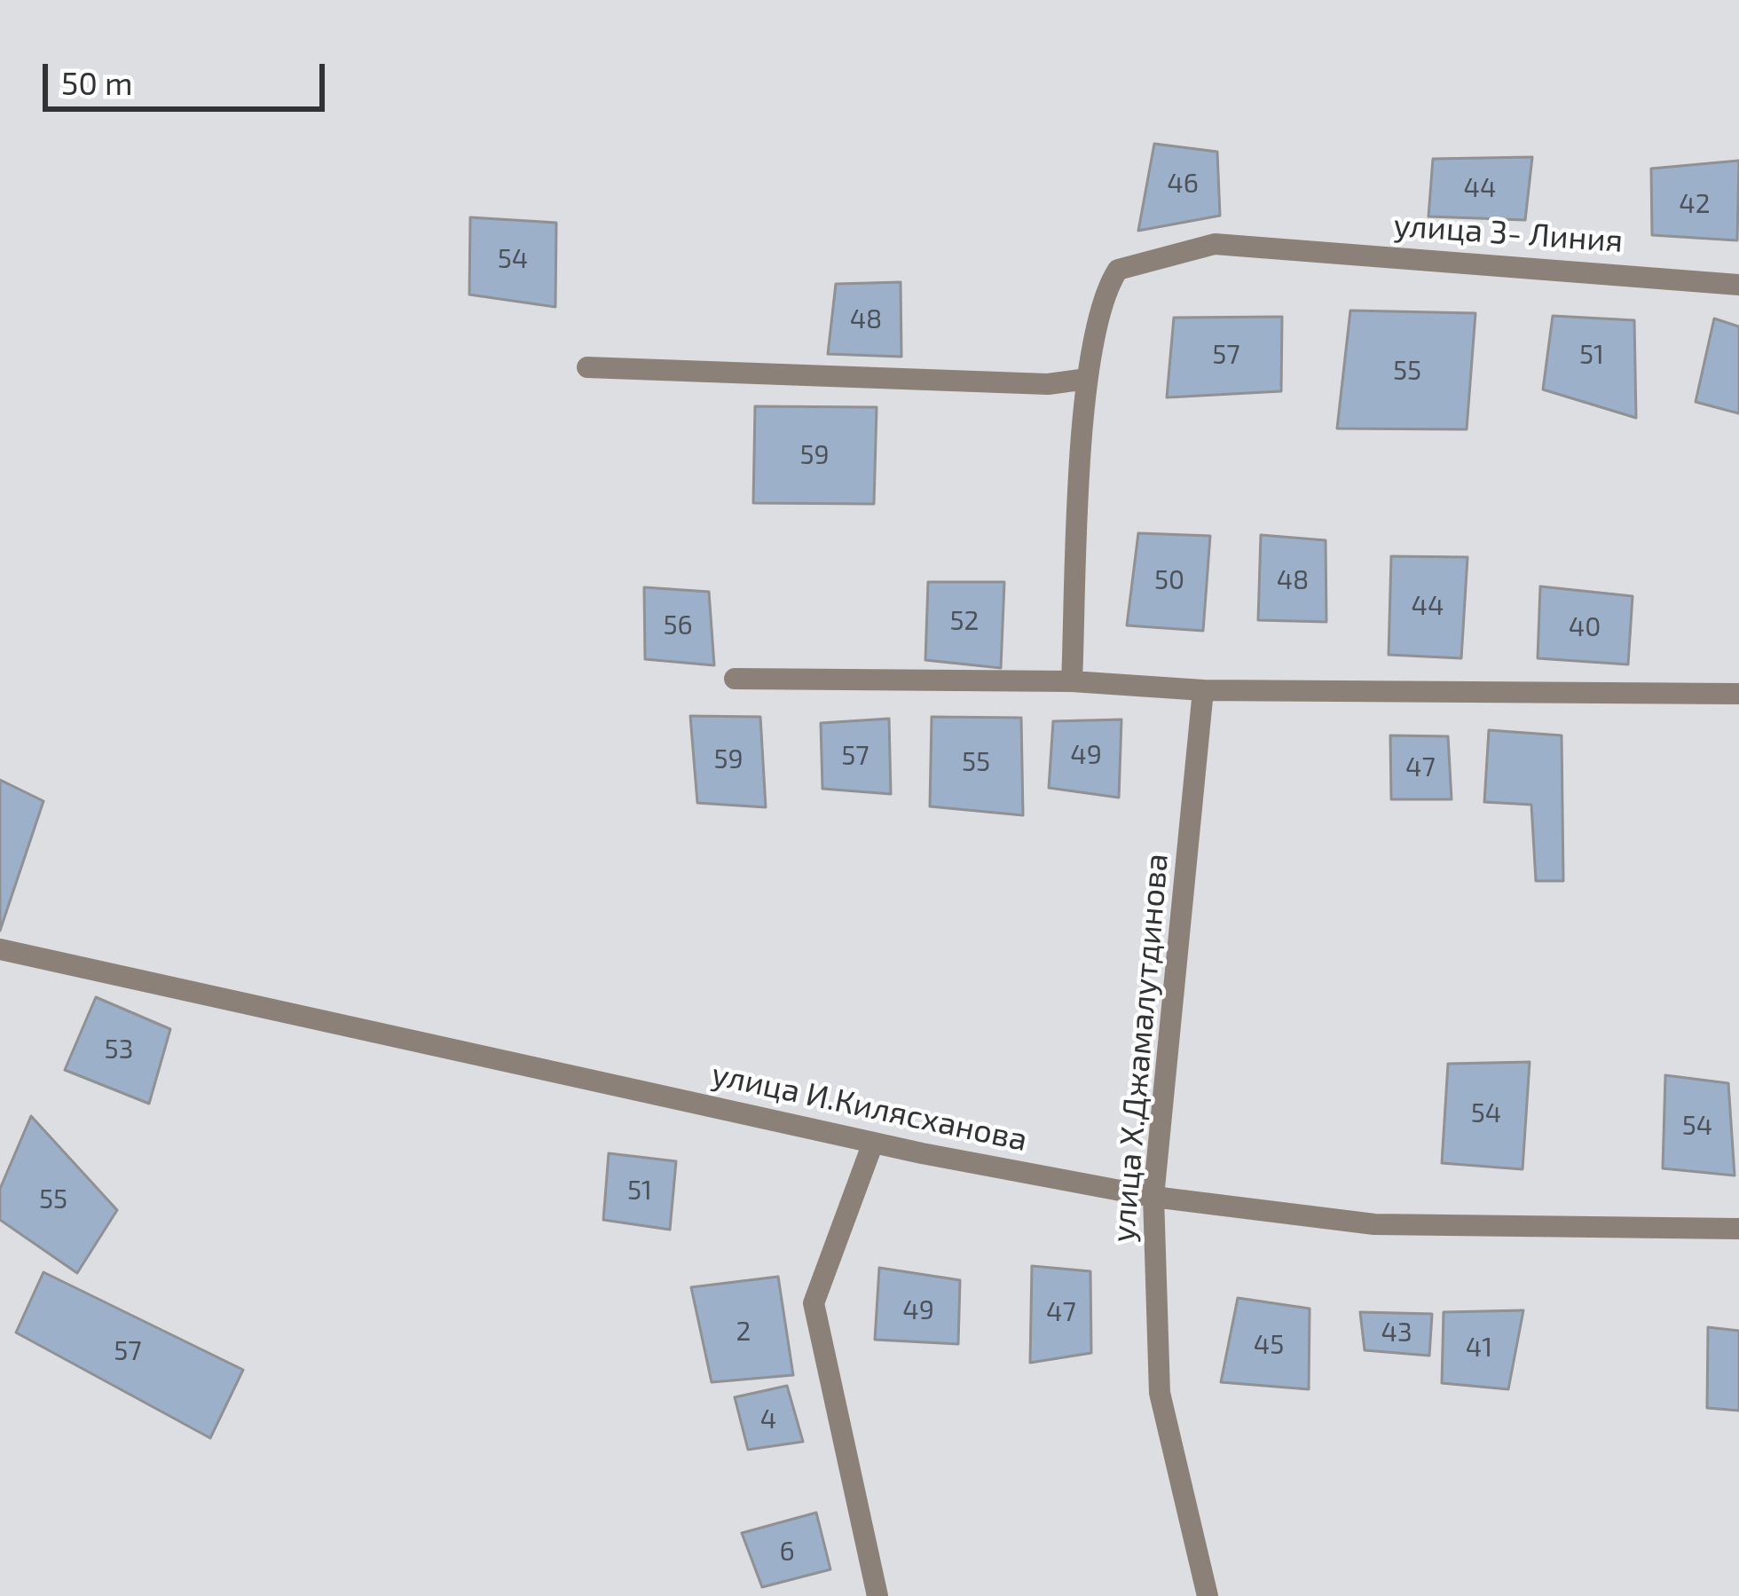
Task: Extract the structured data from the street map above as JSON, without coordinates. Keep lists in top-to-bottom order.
{
  "streets": {
    "street": ["улица 3- Линия", "улица Х.Джамалутдинова", "улица И.Килясханова"]
  },
  "crossings": [
    ["улица Х.Джамалутдинова", "улица И.Килясханова"]
  ],
  "house_numbers": [
    "46",
    "44",
    "42",
    "54",
    "48",
    "57",
    "51",
    "55",
    "59",
    "50",
    "48",
    "44",
    "52",
    "56",
    "40",
    "49",
    "57",
    "59",
    "55",
    "47",
    "53",
    "54",
    "54",
    "51",
    "55",
    "49",
    "47",
    "2",
    "43",
    "45",
    "41",
    "57",
    "4",
    "6"
  ],
  "scale_bar": "50 m"
}
